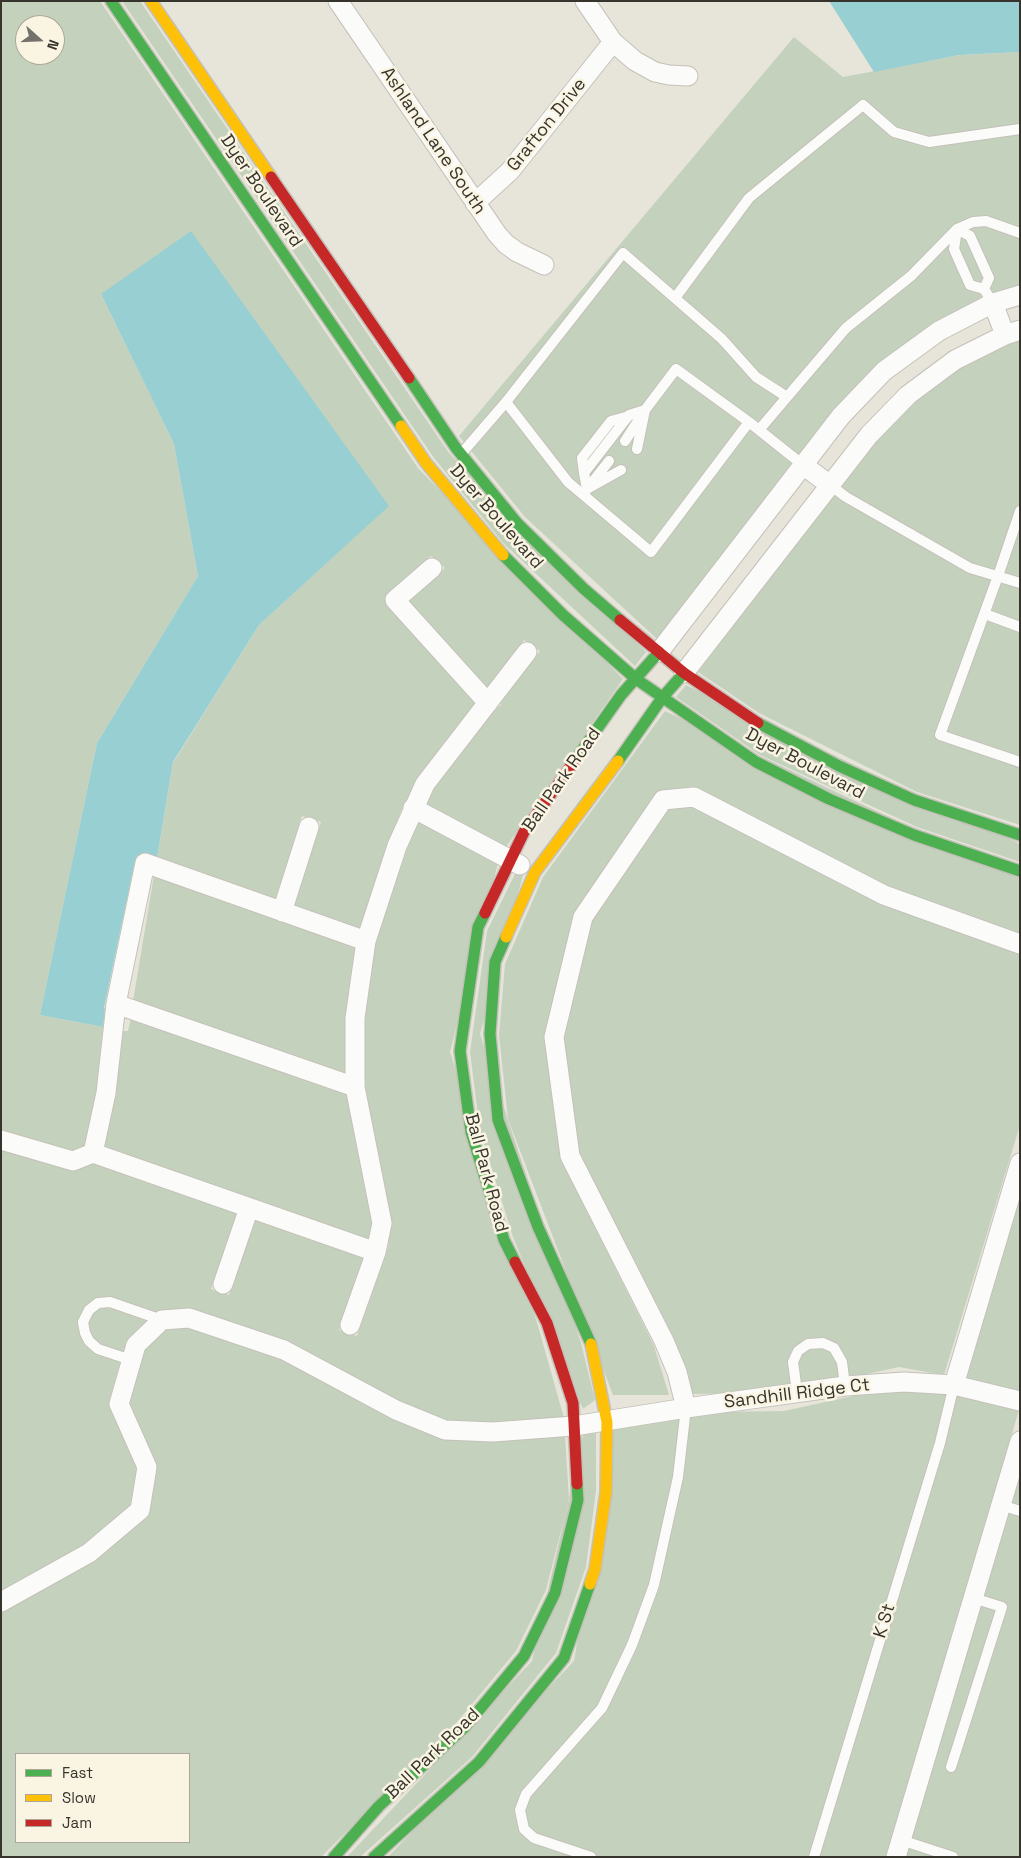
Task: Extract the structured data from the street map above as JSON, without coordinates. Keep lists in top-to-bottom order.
{
  "streets": {
    "street": [
      "Grafton Drive",
      "Ashland Lane South",
      "Dyer Boulevard",
      "Ball Park Road",
      "Sandhill Ridge Ct"
    ],
    "lane": ["K St"]
  },
  "crossings": [
    ["Grafton Drive", "Ashland Lane South"],
    ["Dyer Boulevard", "Ball Park Road"],
    ["Ball Park Road", "Sandhill Ridge Ct"],
    ["Sandhill Ridge Ct", "K St"]
  ],
  "legend": ["Fast", "Slow", "Jam"],
  "north": "right"
}
